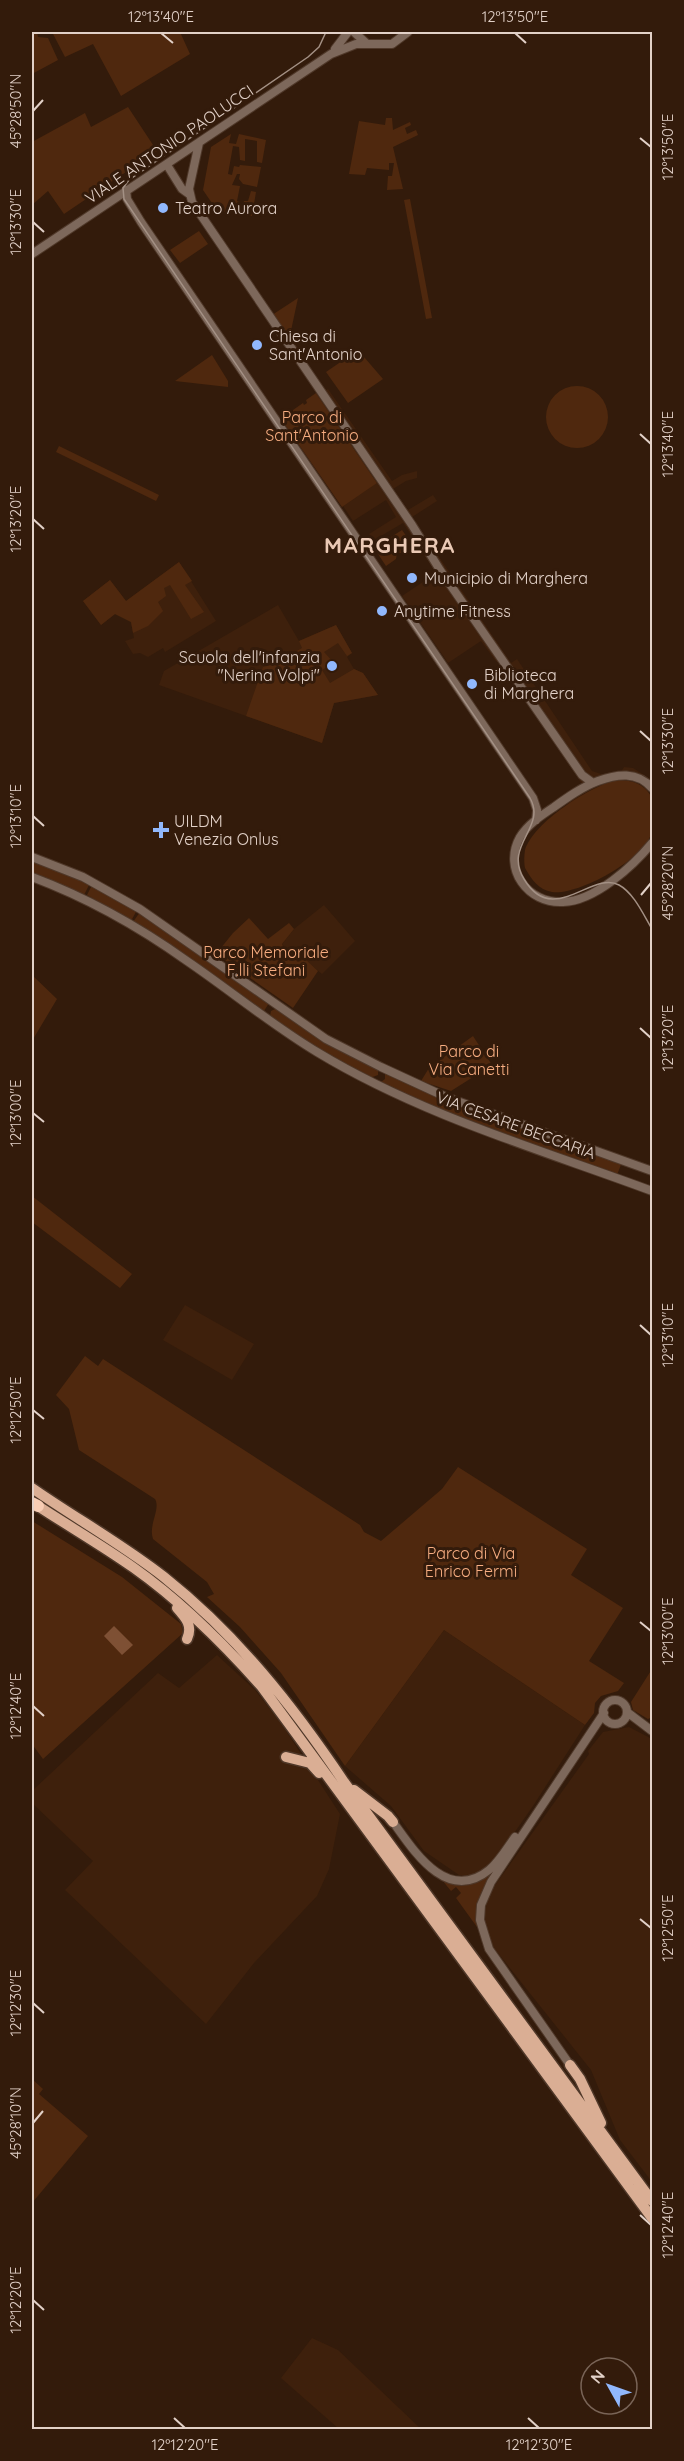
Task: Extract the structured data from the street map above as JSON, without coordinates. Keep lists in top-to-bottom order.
{
  "streets": {
    "street": ["VIALE ANTONIO PAOLUCCI", "VIA CESARE BECCARIA"]
  },
  "districts": ["MARGHERA"],
  "parks": [
    "Parco di Sant'Antonio",
    "Parco Memoriale F.lli Stefani",
    "Parco di Via Canetti",
    "Parco di Via Enrico Fermi"
  ],
  "places": {
    "other": [
      "Teatro Aurora",
      "Chiesa di Sant'Antonio",
      "Municipio di Marghera",
      "Anytime Fitness",
      "Scuola dell'infanzia \"Nerina Volpi\"",
      "Biblioteca di Marghera"
    ],
    "health": ["UILDM Venezia Onlus"]
  },
  "north": "top left",
  "coordinates": [
    "12°13'40\"E",
    "12°13'50\"E",
    "45°28'50\"N",
    "12°13'30\"E",
    "12°13'20\"E",
    "12°13'10\"E",
    "45°28'20\"N",
    "12°13'00\"E",
    "12°12'50\"E",
    "12°12'40\"E",
    "12°12'30\"E",
    "45°28'10\"N",
    "12°12'20\"E"
  ]
}
